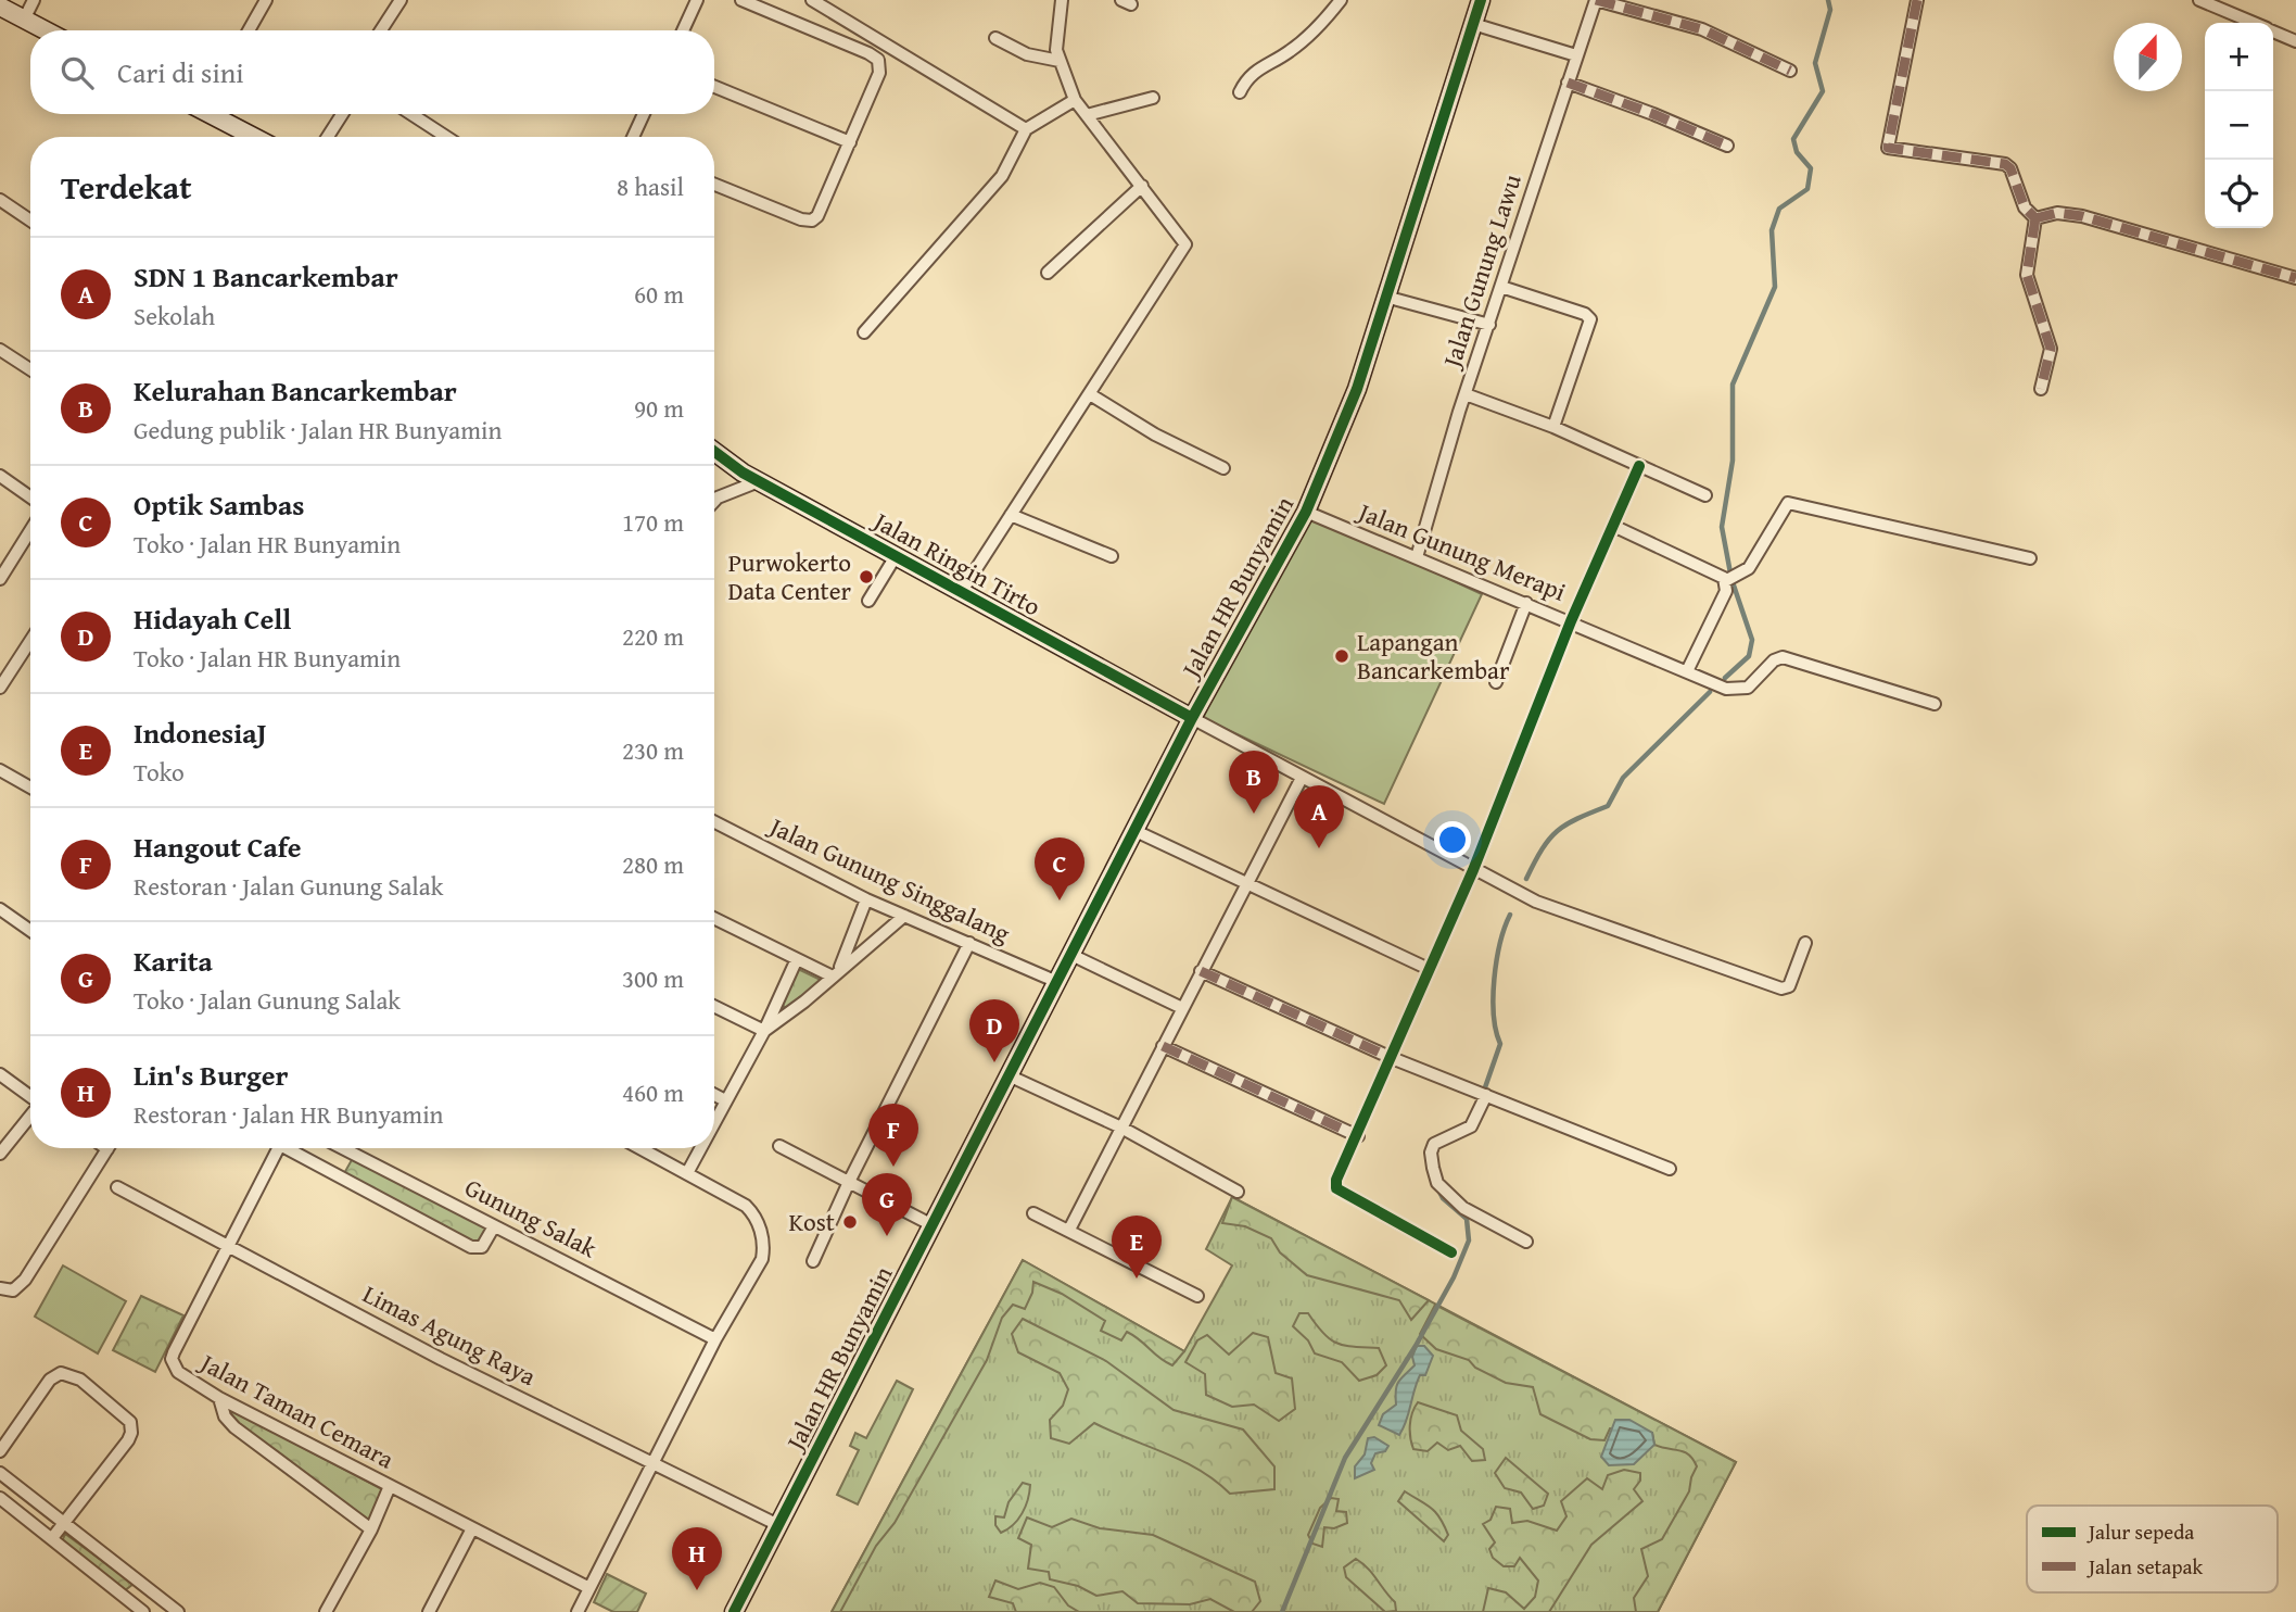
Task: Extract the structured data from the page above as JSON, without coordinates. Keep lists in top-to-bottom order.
{
  "streets": {
    "main road": ["Jalan Ringin Tirto", "Jalan HR Bunyamin"],
    "street": [
      "Jalan Gunung Lawu",
      "Jalan Gunung Merapi",
      "Jalan Gunung Singgalang",
      "Gunung Salak",
      "Limas Agung Raya",
      "Jalan Taman Cemara"
    ]
  },
  "crossings": [
    ["Jalan Gunung Lawu", "Jalan Gunung Merapi"],
    ["Jalan Gunung Merapi", "Jalan HR Bunyamin"],
    ["Jalan Ringin Tirto", "Jalan HR Bunyamin"],
    ["Jalan HR Bunyamin", "Jalan Gunung Singgalang"],
    ["Jalan HR Bunyamin", "Limas Agung Raya"],
    ["Limas Agung Raya", "Jalan Taman Cemara"]
  ],
  "places": ["Purwokerto Data Center", "Lapangan Bancarkembar", "Kost"],
  "legend": ["Jalur sepeda", "Jalan setapak"],
  "north": "top",
  "page": {
    "map_buttons": ["+", "−"],
    "search": "Cari di sini",
    "heading": ["Terdekat", "8 hasil"],
    "list": [
      {
        "mark": "A",
        "name": "SDN 1 Bancarkembar",
        "note": "Sekolah",
        "value": "60 m"
      },
      {
        "mark": "B",
        "name": "Kelurahan Bancarkembar",
        "note": "Gedung publik · Jalan HR Bunyamin",
        "value": "90 m"
      },
      {
        "mark": "C",
        "name": "Optik Sambas",
        "note": "Toko · Jalan HR Bunyamin",
        "value": "170 m"
      },
      {
        "mark": "D",
        "name": "Hidayah Cell",
        "note": "Toko · Jalan HR Bunyamin",
        "value": "220 m"
      },
      {
        "mark": "E",
        "name": "IndonesiaJ",
        "note": "Toko",
        "value": "230 m"
      },
      {
        "mark": "F",
        "name": "Hangout Cafe",
        "note": "Restoran · Jalan Gunung Salak",
        "value": "280 m"
      },
      {
        "mark": "G",
        "name": "Karita",
        "note": "Toko · Jalan Gunung Salak",
        "value": "300 m"
      },
      {
        "mark": "H",
        "name": "Lin's Burger",
        "note": "Restoran · Jalan HR Bunyamin",
        "value": "460 m"
      }
    ],
    "pins": [
      "B",
      "A",
      "C",
      "D",
      "F",
      "G",
      "E",
      "H"
    ]
  }
}
